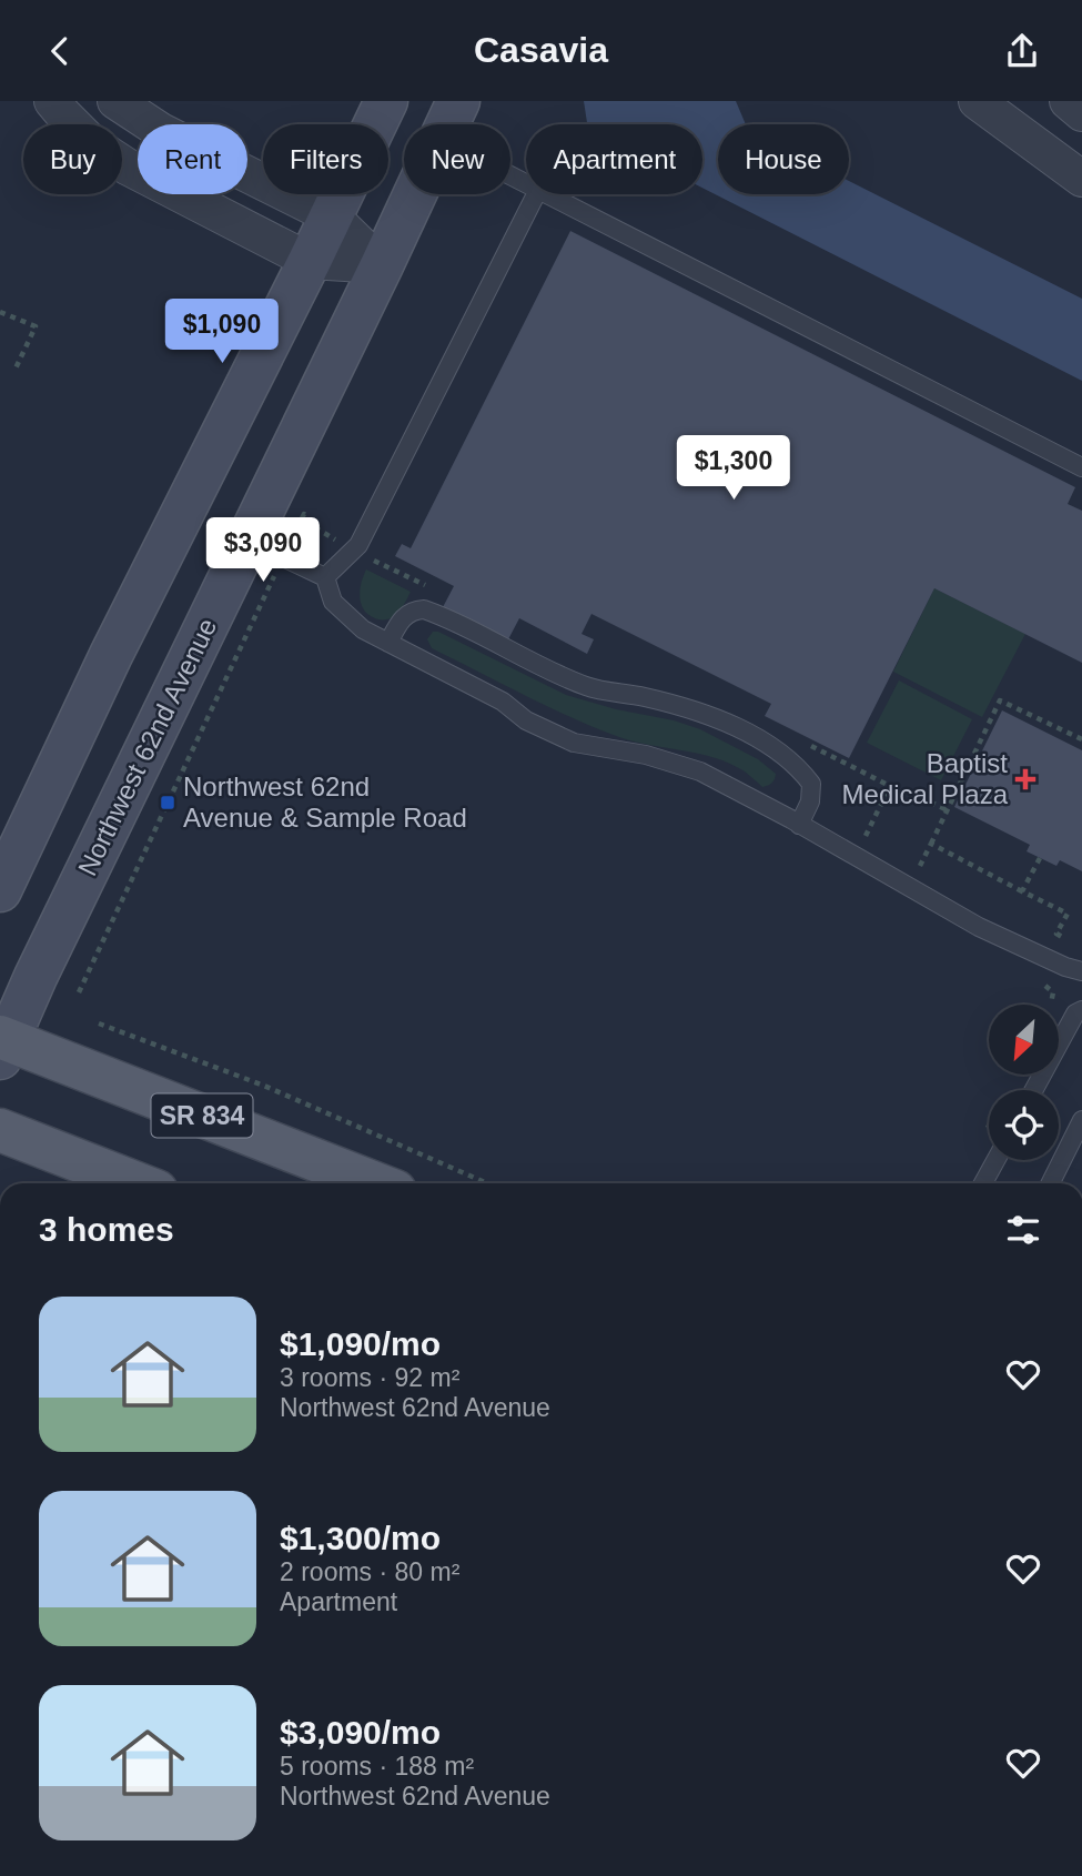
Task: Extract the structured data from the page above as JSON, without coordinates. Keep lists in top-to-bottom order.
{
  "streets": {
    "main road": ["SR 834"],
    "street": ["Northwest 62nd Avenue"]
  },
  "crossings": [
    ["Northwest 62nd Avenue", "SR 834"]
  ],
  "places": {
    "health": ["Baptist Medical Plaza"],
    "transit": ["Northwest 62nd Avenue & Sample Road"]
  },
  "north": "bottom left",
  "page": {
    "header": "Casavia",
    "chip": [
      "Buy",
      "Rent",
      "Filters",
      "New",
      "Apartment",
      "House"
    ],
    "price": ["$1,090", "$1,300", "$3,090"],
    "heading": "3 homes",
    "list": [
      {
        "name": "$1,090/mo",
        "note": "3 rooms · 92 m² · Northwest 62nd Avenue"
      },
      {
        "name": "$1,300/mo",
        "note": "2 rooms · 80 m² · Apartment"
      },
      {
        "name": "$3,090/mo",
        "note": "5 rooms · 188 m² · Northwest 62nd Avenue"
      }
    ]
  }
}
